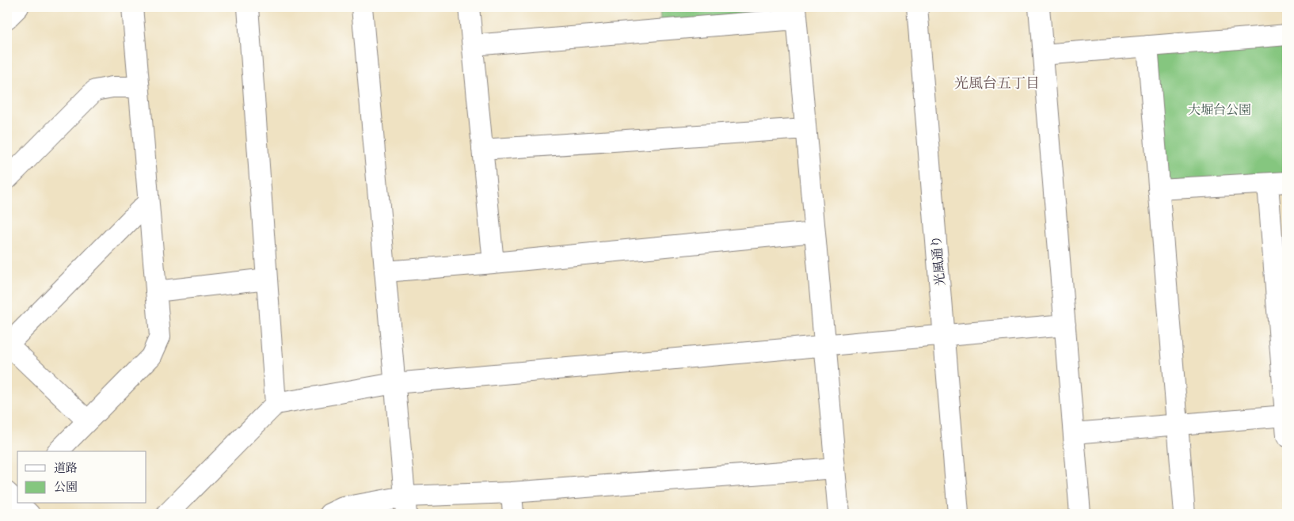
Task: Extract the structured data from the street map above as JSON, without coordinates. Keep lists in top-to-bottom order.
{
  "streets": {
    "street": ["光風通り"]
  },
  "districts": ["光風台五丁目"],
  "parks": ["大堀台公園"],
  "legend": ["道路", "公園"]
}
